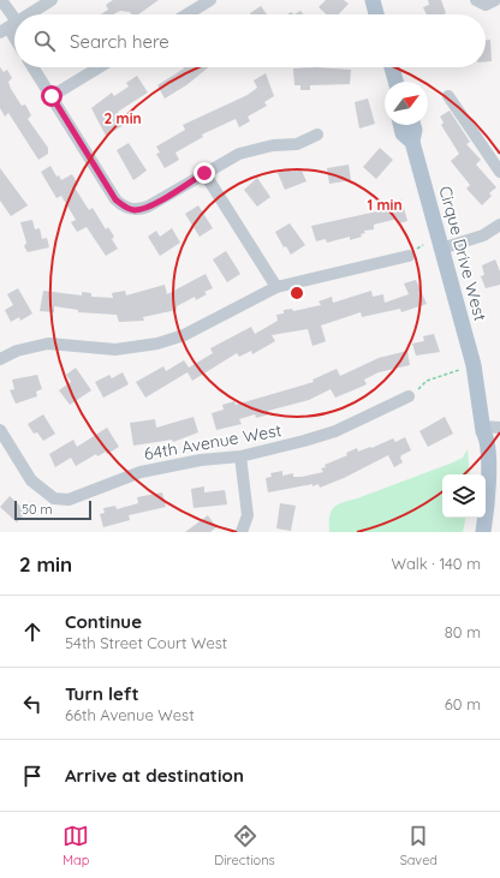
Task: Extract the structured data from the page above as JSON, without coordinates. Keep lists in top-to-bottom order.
{
  "streets": {
    "main road": ["Cirque Drive West"],
    "street": ["64th Avenue West"]
  },
  "scale_bar": "50 m",
  "north": "top right",
  "page": {
    "search": "Search here",
    "scale": "50 m",
    "heading": ["2 min", "Walk · 140 m"],
    "list": [
      ["Continue", "54th Street Court West", "80 m"],
      ["Turn left", "66th Avenue West", "60 m"],
      "Arrive at destination"
    ],
    "nav": ["Map", "Directions", "Saved"]
  },
  "rings": ["2 min", "1 min"]
}
